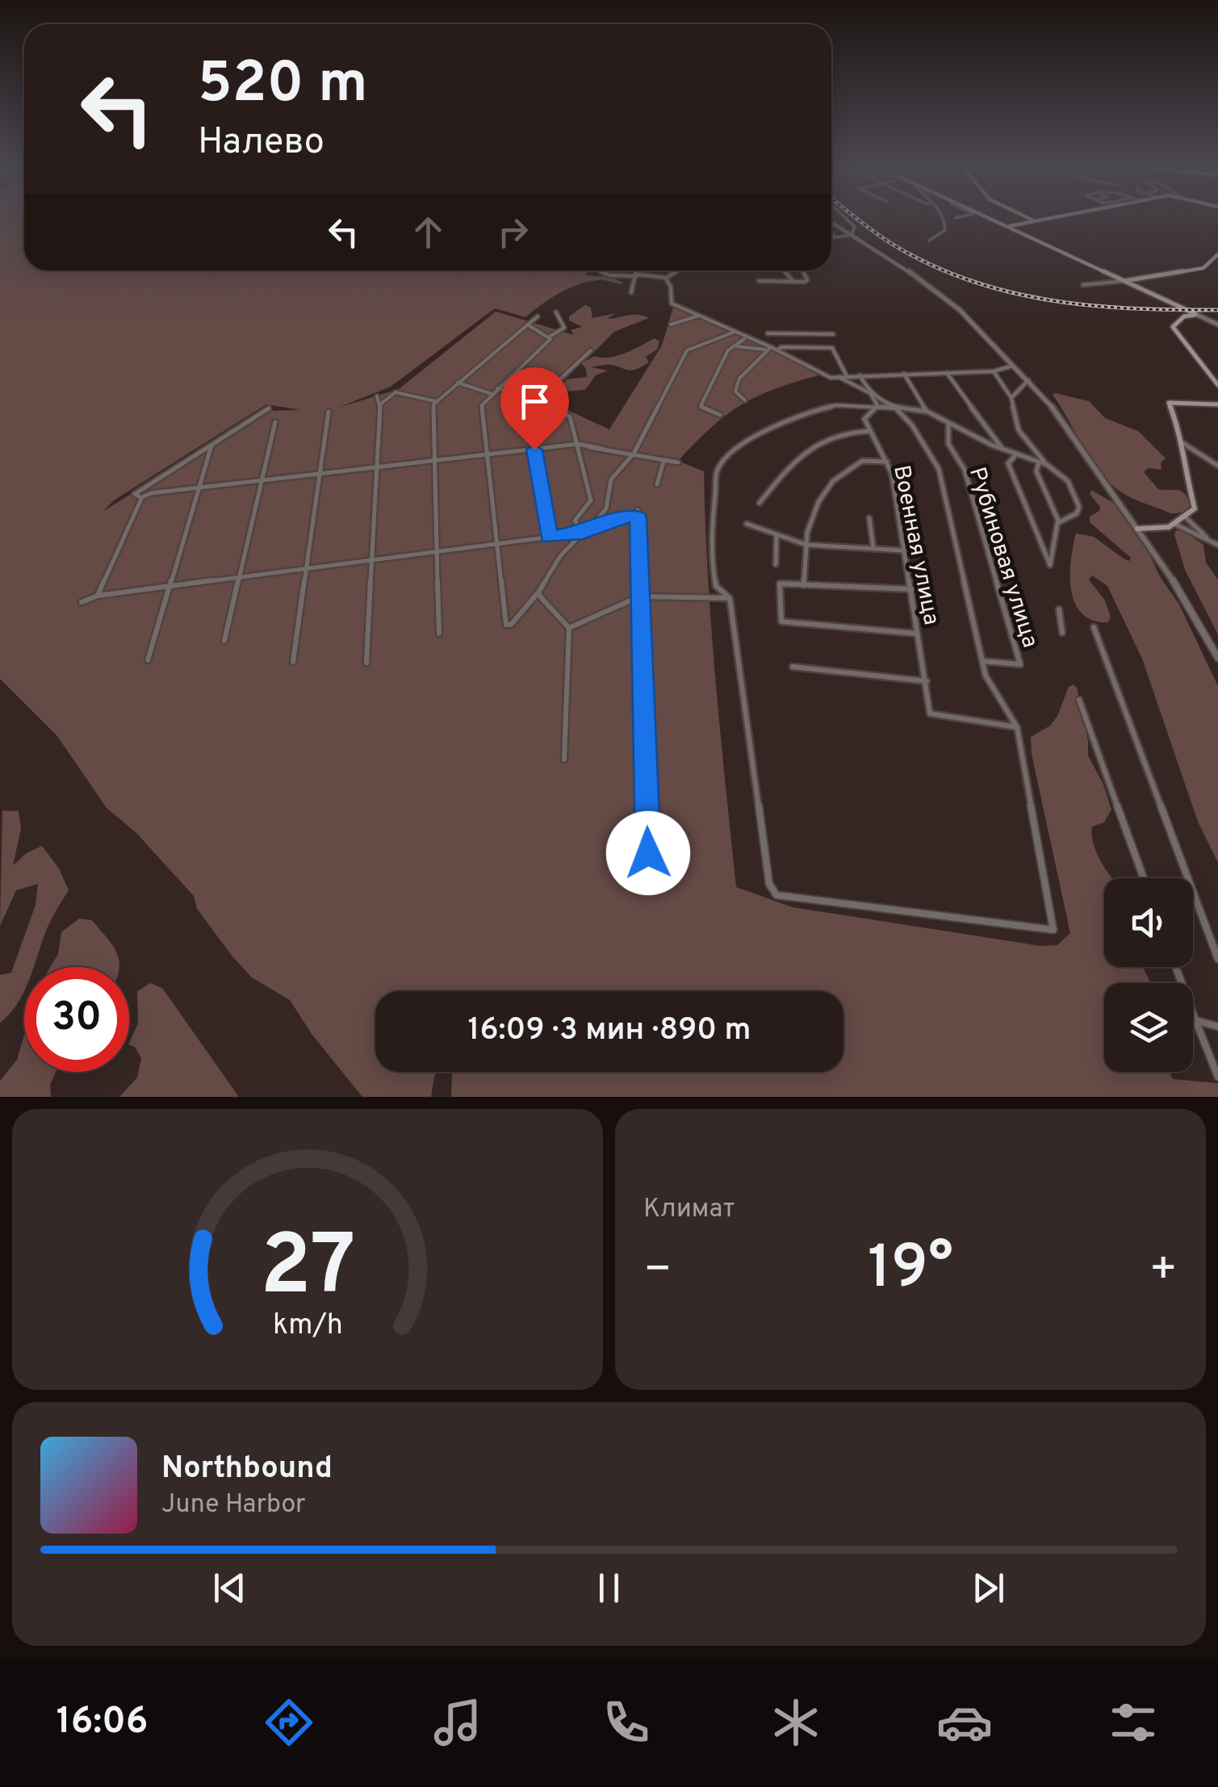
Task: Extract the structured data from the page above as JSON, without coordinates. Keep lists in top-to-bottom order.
{
  "streets": {
    "street": ["Военная улица", "Рубиновая улица"]
  },
  "page": {
    "turn": ["520 m", "Налево"],
    "limit": "30",
    "trip": "16:09 · 3 мин · 890 m",
    "tile": "Климат",
    "heat": ["−", "19°", "+"],
    "song": ["Northbound", "June Harbor"],
    "tabs": "16:06",
    "gauge": ["27", "km/h"]
  }
}
